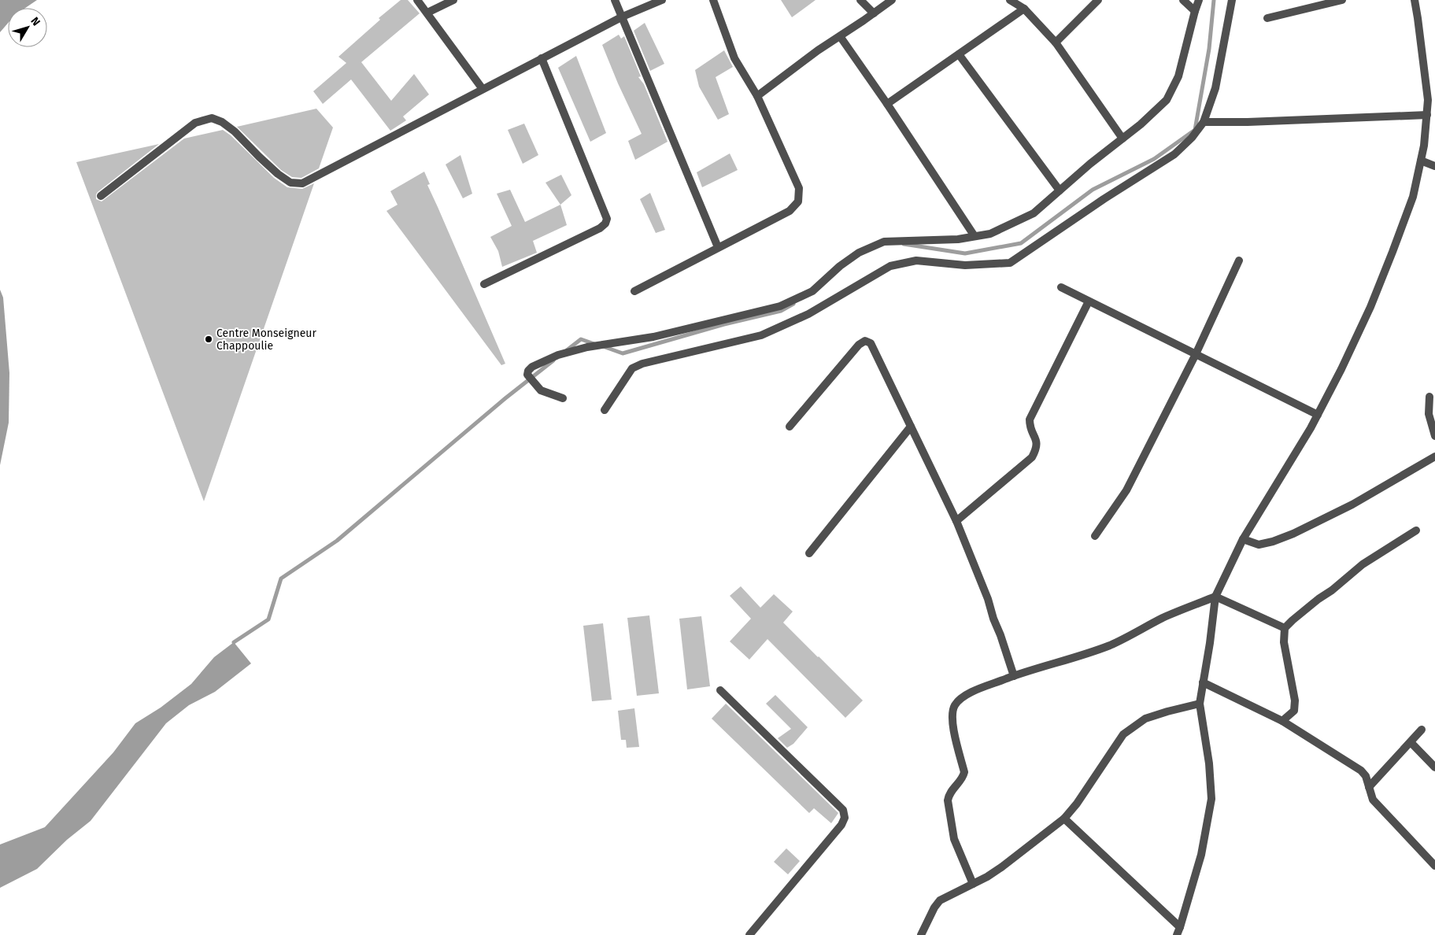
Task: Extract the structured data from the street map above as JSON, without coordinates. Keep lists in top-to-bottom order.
{
  "places": ["Centre Monseigneur Chappoulie"],
  "north": "top right"
}
